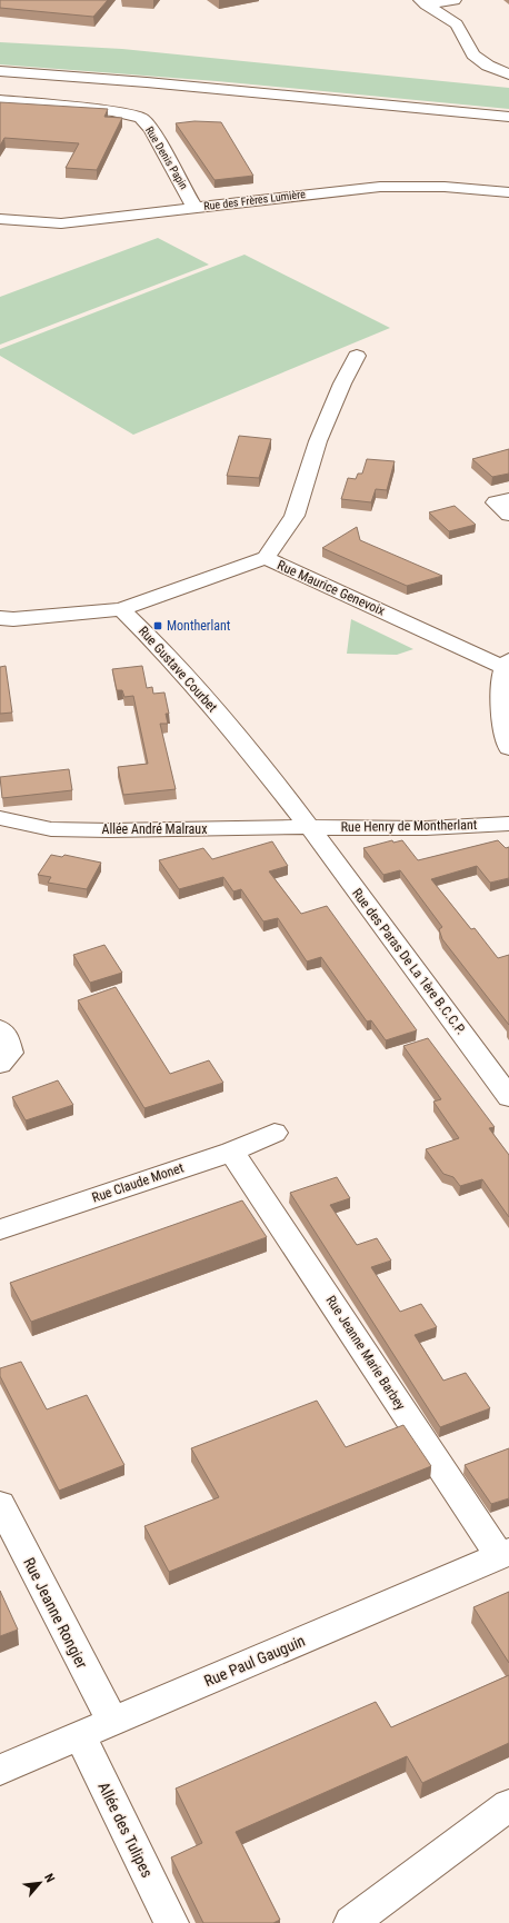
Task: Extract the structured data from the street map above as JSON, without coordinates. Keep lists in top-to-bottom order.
{
  "streets": {
    "street": [
      "Rue Denis Papin",
      "Rue des Frères Lumière",
      "Rue Maurice Genevoix",
      "Rue Gustave Courbet",
      "Rue Henry de Montherlant",
      "Allée André Malraux",
      "Rue des Paras De La 1ère B.C.C.P.",
      "Rue Claude Monet",
      "Rue Jeanne Marie Barbey",
      "Rue Jeanne Rongier",
      "Rue Paul Gauguin",
      "Allée des Tulipes"
    ]
  },
  "crossings": [
    ["Rue Denis Papin", "Rue des Frères Lumière"],
    ["Rue Gustave Courbet", "Rue Henry de Montherlant"],
    ["Rue Gustave Courbet", "Allée André Malraux"],
    ["Rue Gustave Courbet", "Rue des Paras De La 1ère B.C.C.P."],
    ["Rue Henry de Montherlant", "Allée André Malraux"],
    ["Rue Henry de Montherlant", "Rue des Paras De La 1ère B.C.C.P."],
    ["Allée André Malraux", "Rue des Paras De La 1ère B.C.C.P."],
    ["Rue Claude Monet", "Rue Jeanne Marie Barbey"],
    ["Rue Jeanne Marie Barbey", "Rue Paul Gauguin"],
    ["Rue Jeanne Rongier", "Rue Paul Gauguin"],
    ["Rue Paul Gauguin", "Allée des Tulipes"]
  ],
  "places": {
    "transit": ["Montherlant"]
  },
  "north": "top right"
}
